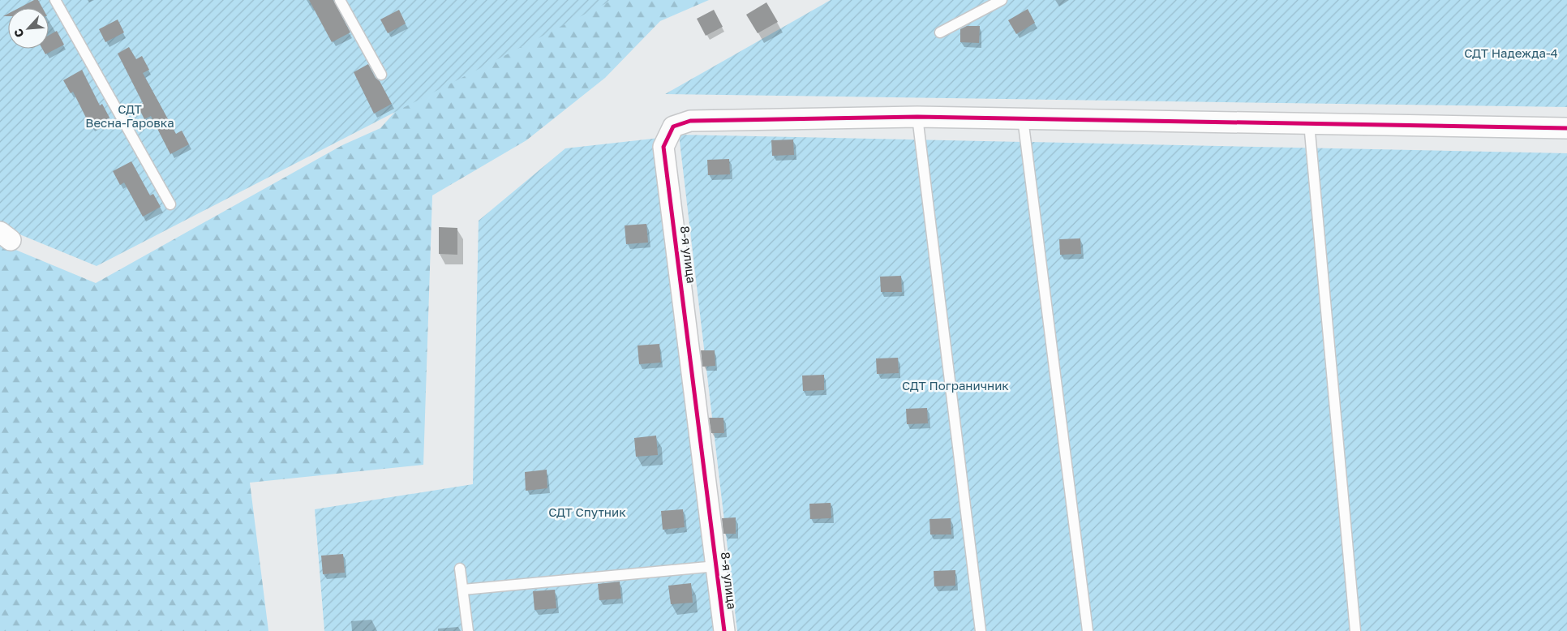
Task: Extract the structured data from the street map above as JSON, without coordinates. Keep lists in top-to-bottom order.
{
  "streets": {
    "street": ["8-я улица"]
  },
  "parks": [
    "СДТ Надежда-4",
    "СДТ Весна-Гаровка",
    "СДТ Пограничник",
    "СДТ Спутник"
  ],
  "north": "bottom left"
}
